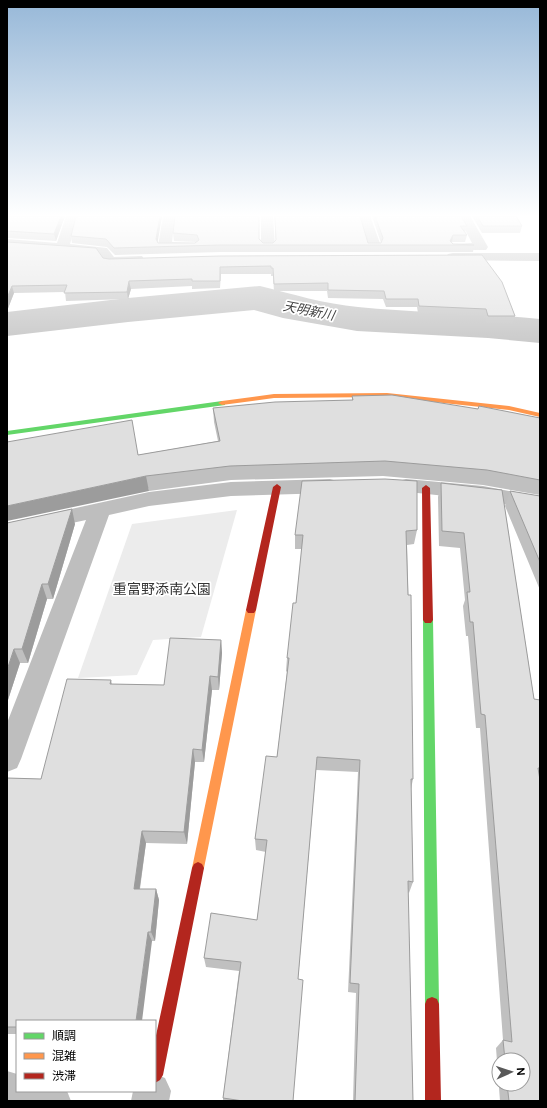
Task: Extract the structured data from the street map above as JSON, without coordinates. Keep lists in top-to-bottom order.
{
  "water": ["天明新川"],
  "parks": ["重富野添南公園"],
  "legend": ["順調", "混雑", "渋滞"],
  "north": "right"
}
